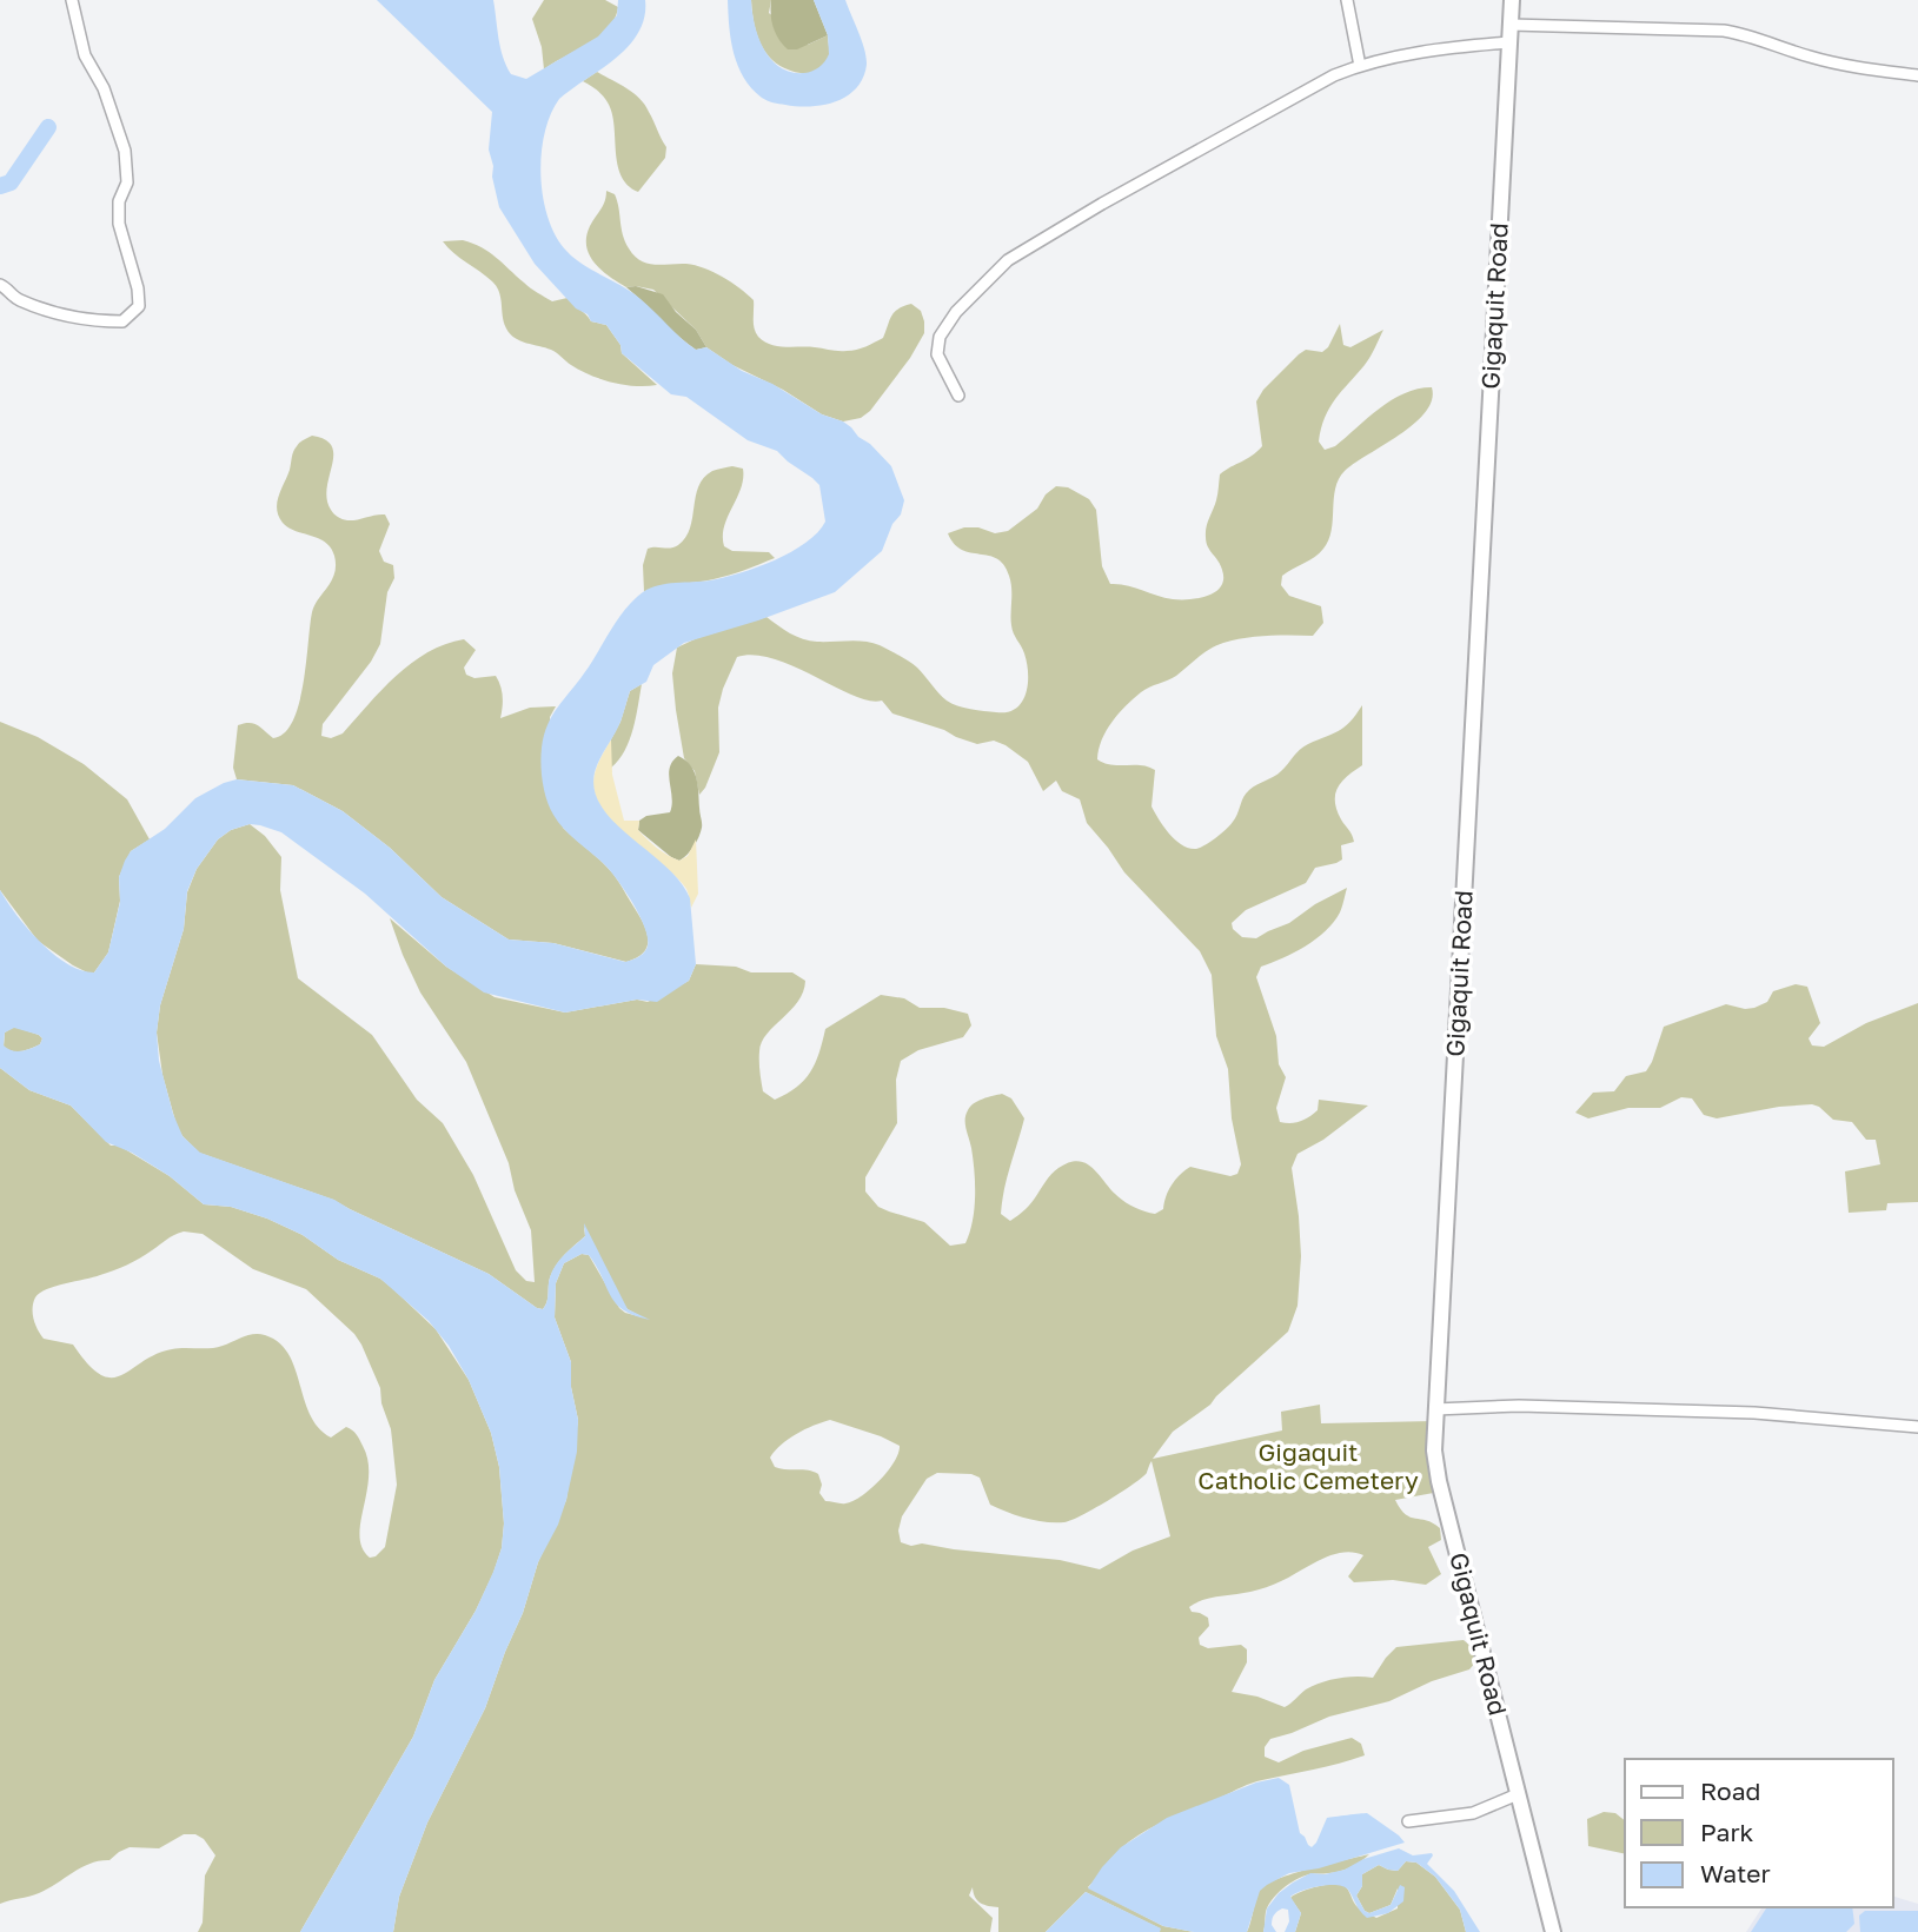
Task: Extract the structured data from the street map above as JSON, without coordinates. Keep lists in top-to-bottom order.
{
  "streets": {
    "main road": ["Gigaquit Road"]
  },
  "parks": ["Gigaquit Catholic Cemetery"],
  "legend": ["Road", "Park", "Water"]
}
